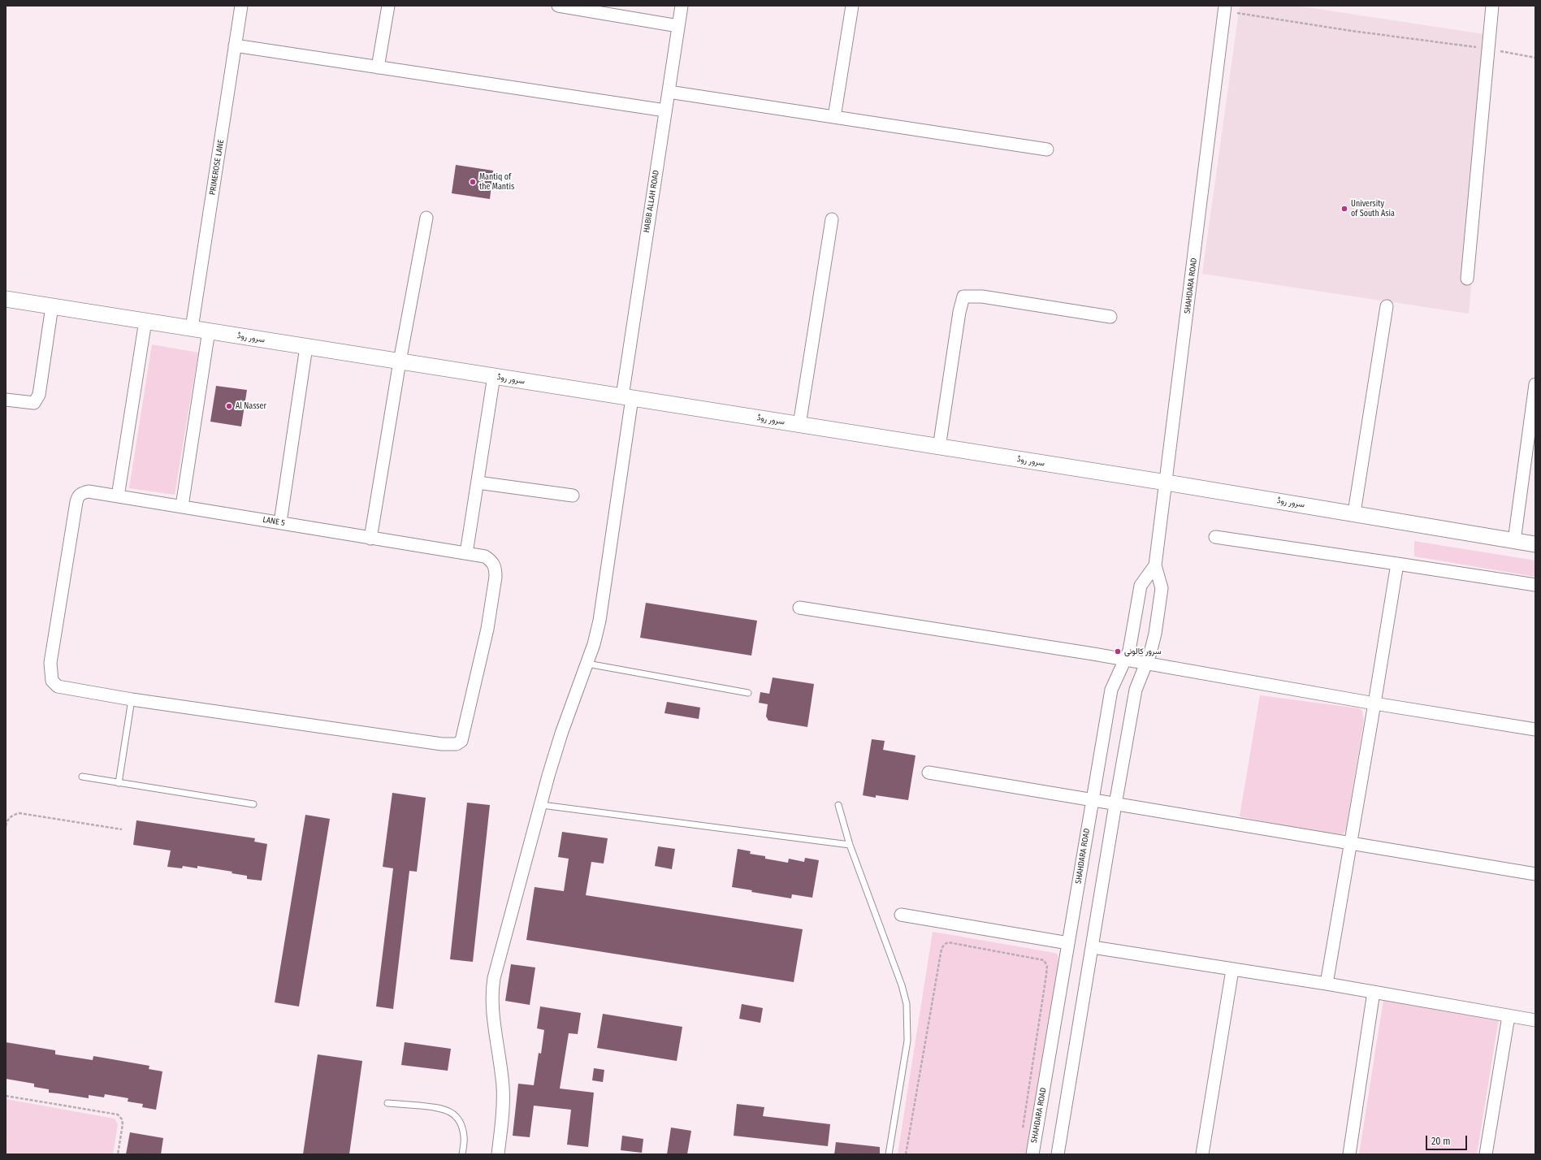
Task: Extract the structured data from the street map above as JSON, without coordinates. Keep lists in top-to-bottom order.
{
  "streets": {
    "street": [
      "PRIMEROSE LANE",
      "HABIB ALLAH ROAD",
      "SHAHDARA ROAD",
      "سرور روڈ",
      "LANE 5"
    ]
  },
  "crossings": [
    ["PRIMEROSE LANE", "سرور روڈ"],
    ["HABIB ALLAH ROAD", "سرور روڈ"],
    ["SHAHDARA ROAD", "سرور روڈ"]
  ],
  "places": [
    "Mantiq of the Mantis",
    "University of South Asia",
    "Al Nasser",
    "سرور کالونی"
  ],
  "scale_bar": "20 m"
}
